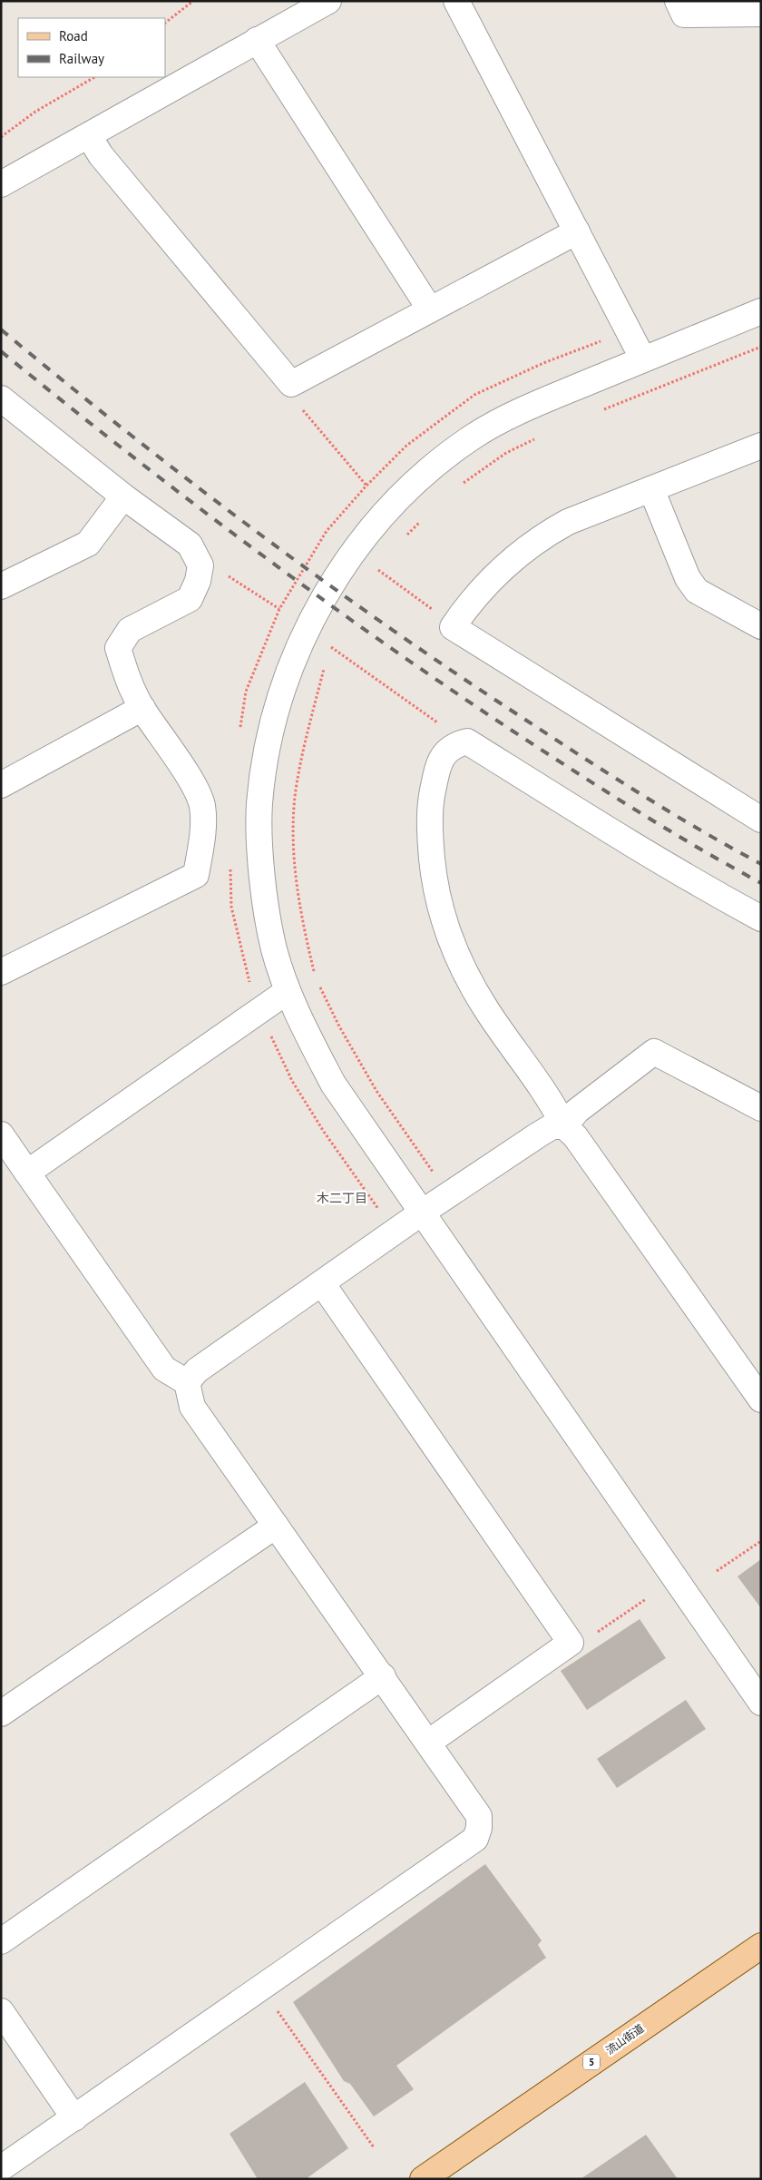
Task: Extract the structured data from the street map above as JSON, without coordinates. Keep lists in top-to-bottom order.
{
  "streets": {
    "main road": ["流山街道", "5"]
  },
  "districts": ["木二丁目"],
  "legend": ["Road", "Railway"]
}
